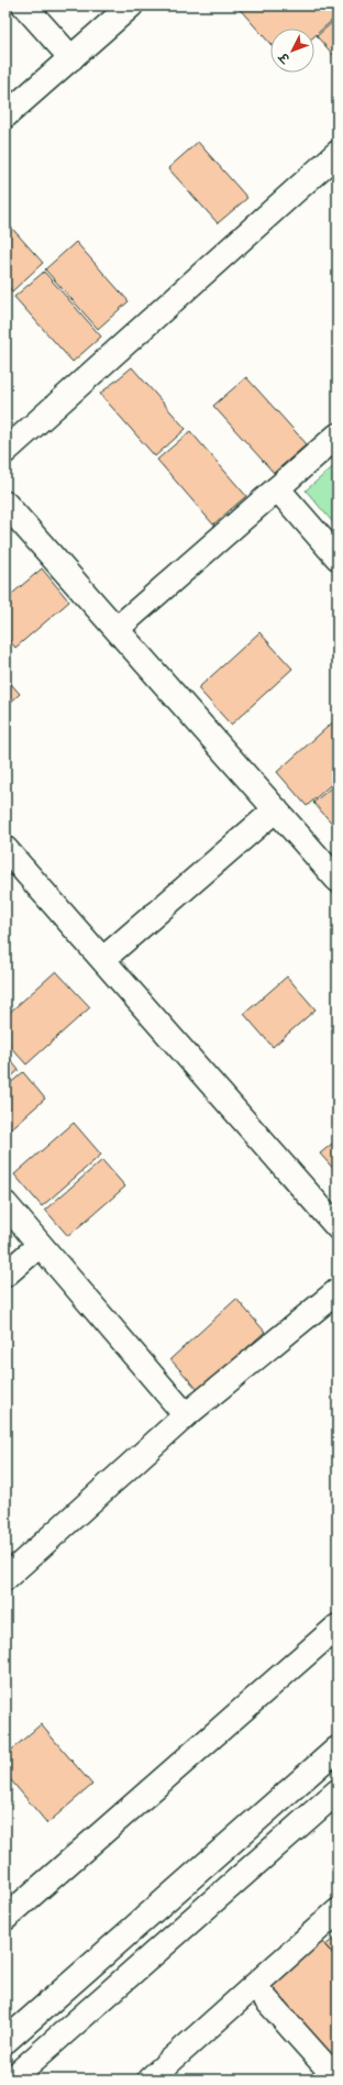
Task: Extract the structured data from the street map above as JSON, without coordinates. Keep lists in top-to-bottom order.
{
  "north": "bottom left"
}
